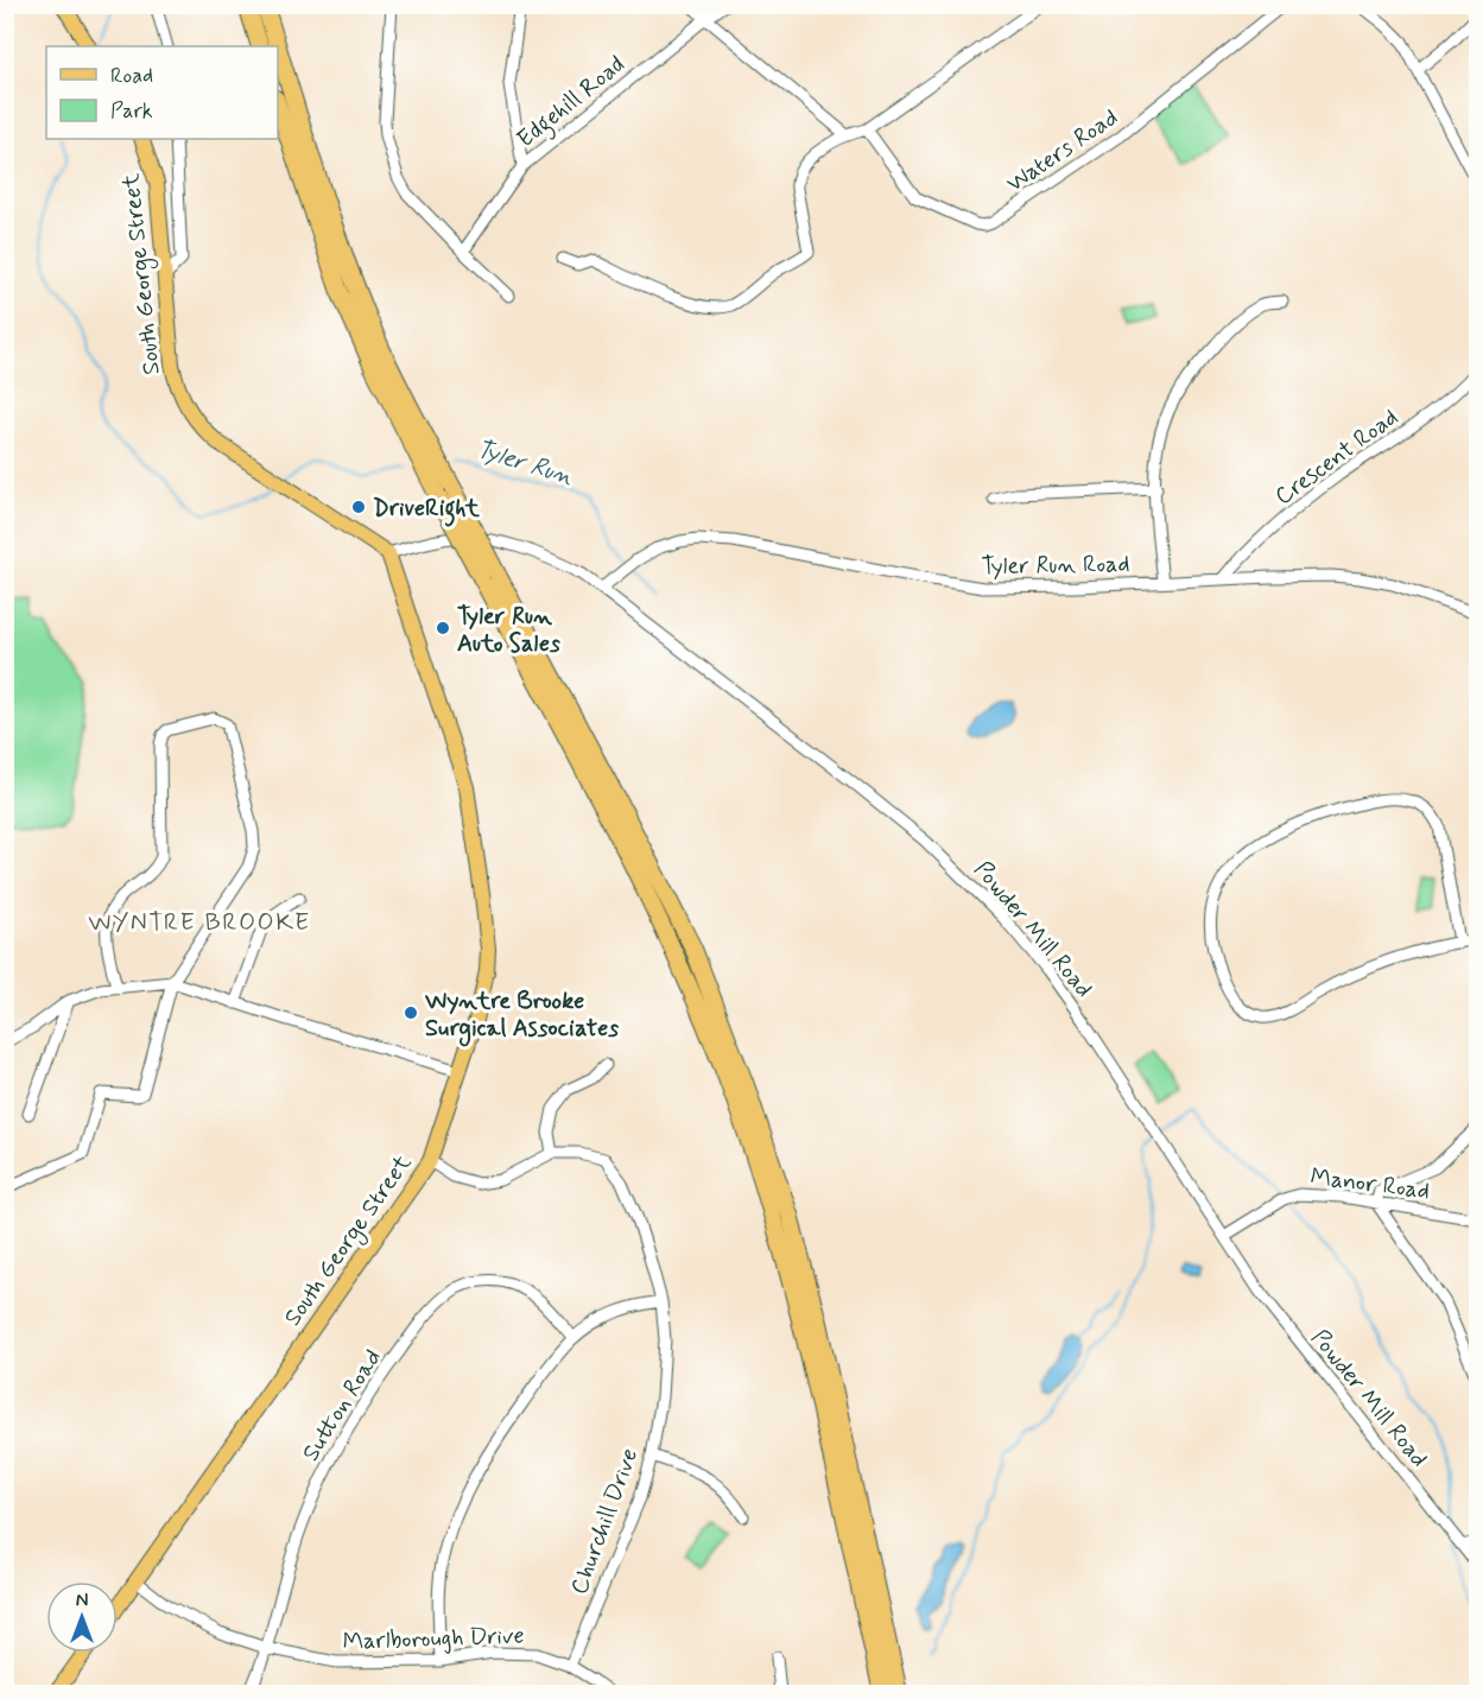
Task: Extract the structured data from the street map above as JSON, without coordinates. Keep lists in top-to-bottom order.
{
  "streets": {
    "main road": ["South George Street"],
    "street": [
      "Edgehill Road",
      "Waters Road",
      "Crescent Road",
      "Tyler Run Road",
      "Powder Mill Road",
      "Manor Road",
      "Sutton Road",
      "Churchill Drive",
      "Marlborough Drive"
    ]
  },
  "crossings": [
    ["South George Street", "Powder Mill Road"],
    ["South George Street", "Marlborough Drive"],
    ["Crescent Road", "Tyler Run Road"],
    ["Tyler Run Road", "Powder Mill Road"],
    ["Powder Mill Road", "Manor Road"],
    ["Sutton Road", "Marlborough Drive"],
    ["Churchill Drive", "Marlborough Drive"]
  ],
  "districts": ["WYNTRE BROOKE"],
  "water": ["Tyler Run"],
  "places": ["DriveRight", "Tyler Run Auto Sales", "Wyntre Brooke Surgical Associates"],
  "legend": ["Road", "Park"],
  "north": "top"
}
